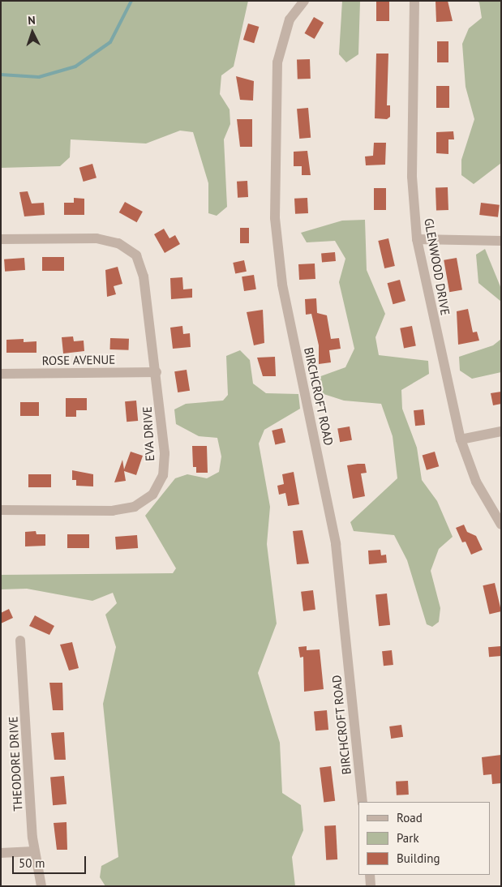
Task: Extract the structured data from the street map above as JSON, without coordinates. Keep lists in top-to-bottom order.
{
  "streets": {
    "street": [
      "GLENWOOD DRIVE",
      "ROSE AVENUE",
      "BIRCHCROFT ROAD",
      "EVA DRIVE",
      "THEODORE DRIVE"
    ]
  },
  "crossings": [
    ["ROSE AVENUE", "EVA DRIVE"]
  ],
  "legend": ["Road", "Park", "Building"],
  "scale_bar": "50 m",
  "north": "top"
}
